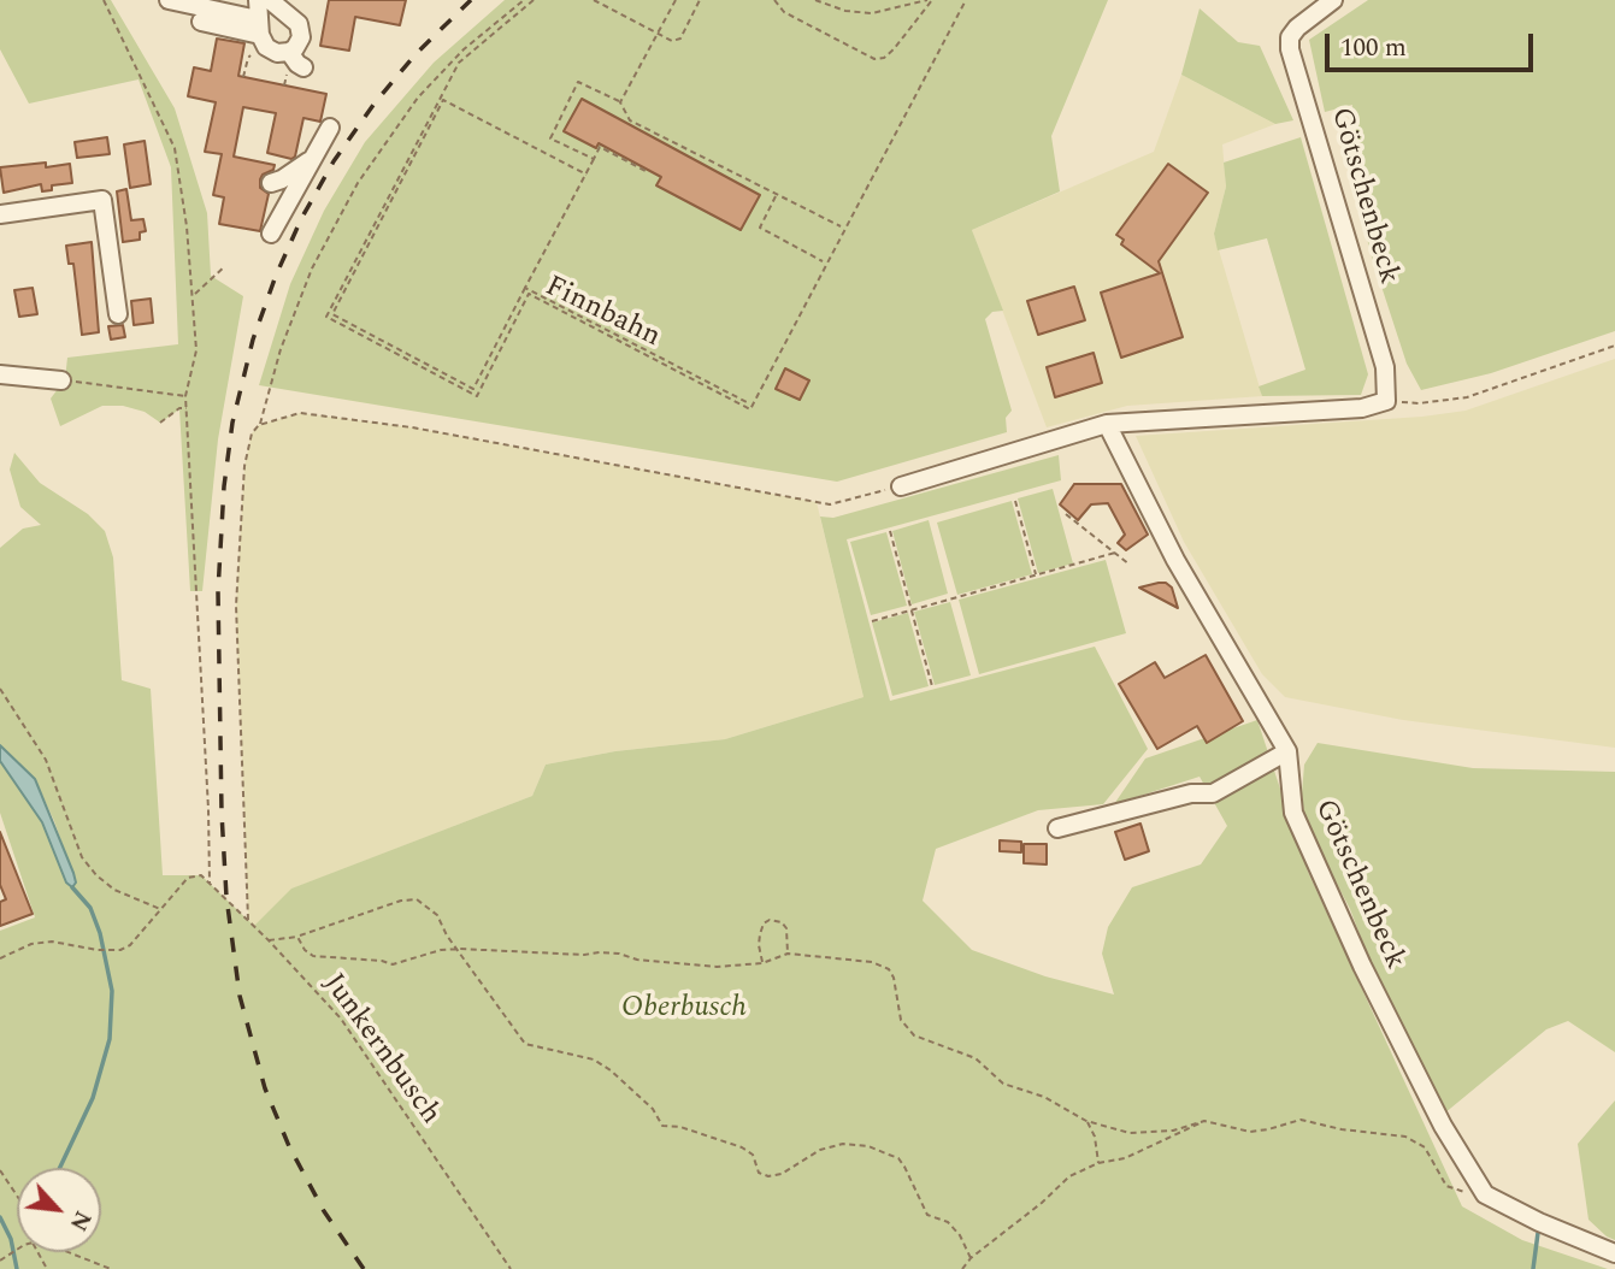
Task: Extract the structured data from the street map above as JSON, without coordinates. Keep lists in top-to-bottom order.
{
  "streets": {
    "street": ["Götschenbeck"],
    "path": ["Finnbahn", "Junkernbusch"]
  },
  "parks": ["Oberbusch"],
  "scale_bar": "100 m",
  "north": "bottom right"
}
